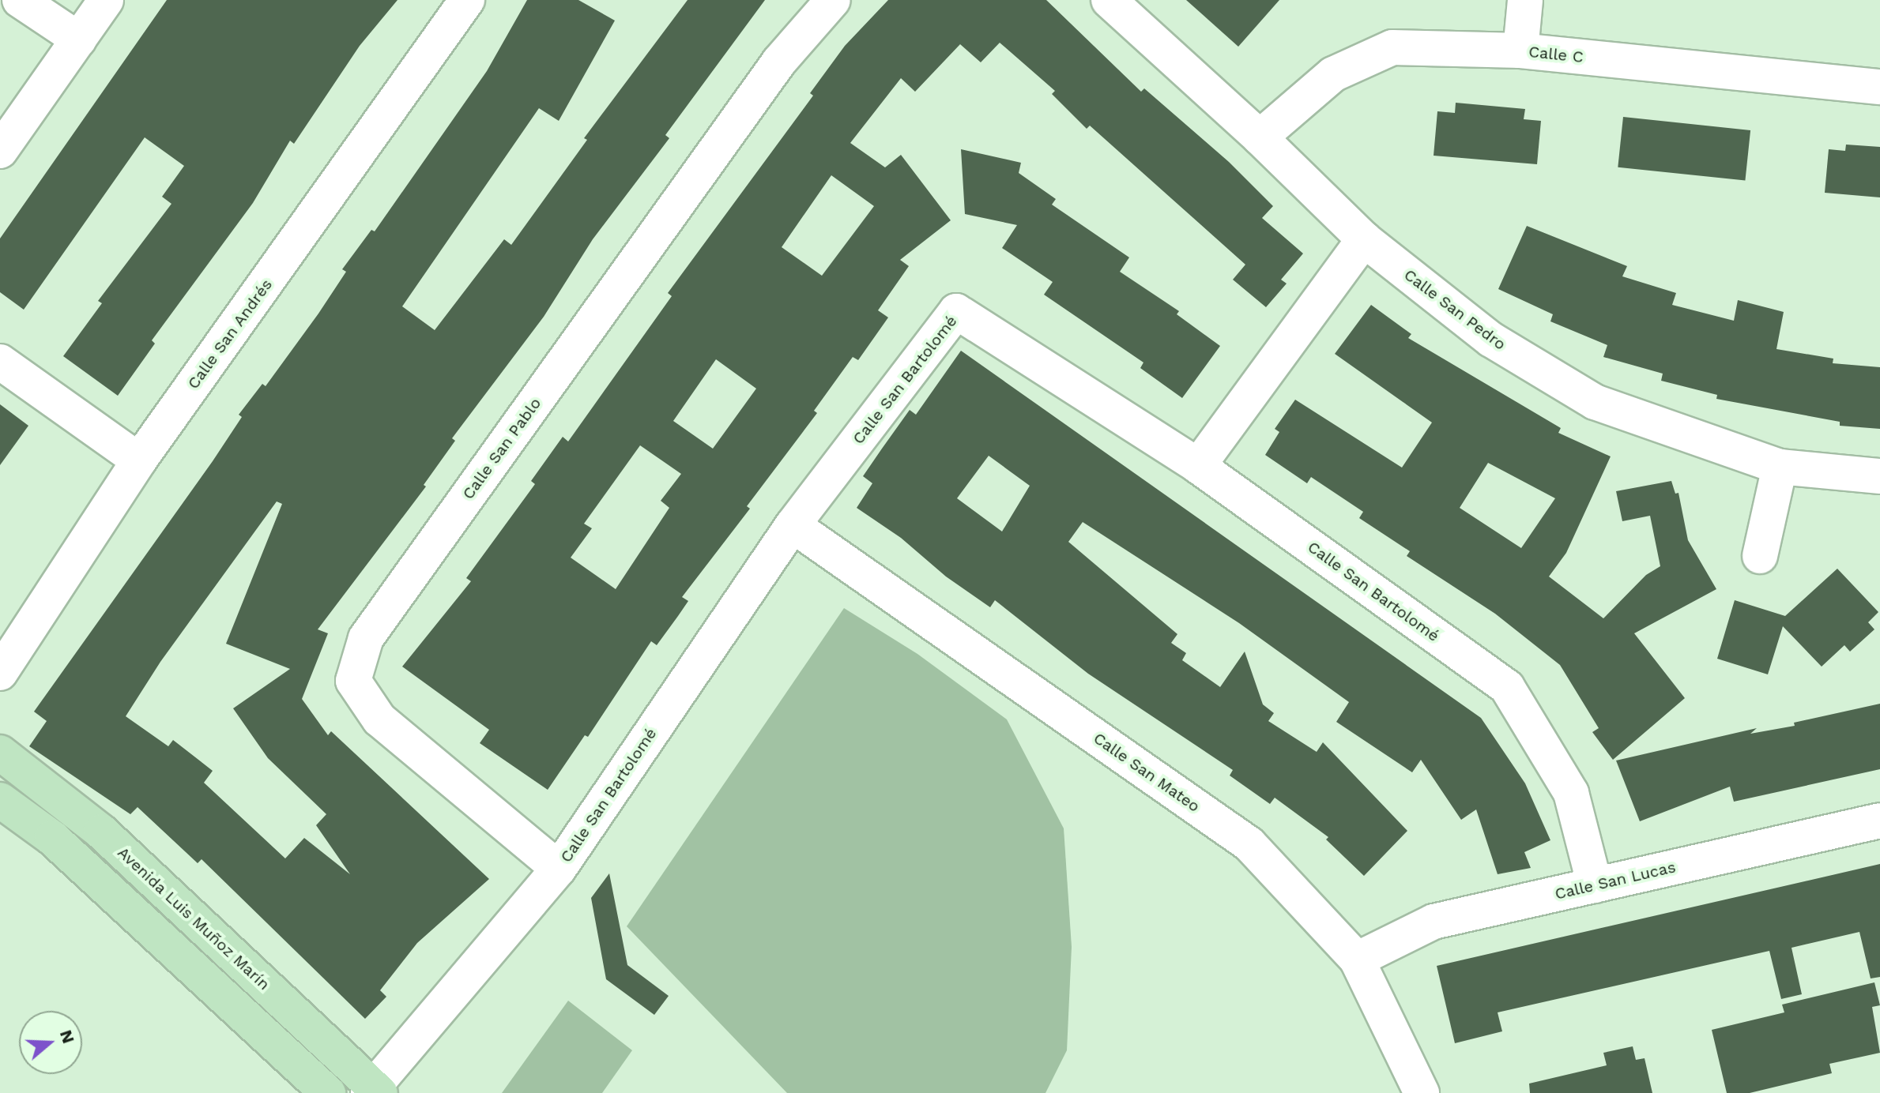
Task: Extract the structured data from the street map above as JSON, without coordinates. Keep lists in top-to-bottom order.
{
  "streets": {
    "main road": ["Avenida Luis Muñoz Marín"],
    "street": [
      "Calle C",
      "Calle San Pedro",
      "Calle San Andrés",
      "Calle San Bartolomé",
      "Calle San Pablo",
      "Calle San Mateo",
      "Calle San Lucas"
    ]
  },
  "crossings": [
    ["Calle C", "Calle San Pedro"],
    ["Calle San Bartolomé", "Calle San Pablo"],
    ["Calle San Bartolomé", "Calle San Mateo"],
    ["Calle San Bartolomé", "Calle San Lucas"],
    ["Calle San Bartolomé", "Avenida Luis Muñoz Marín"],
    ["Calle San Mateo", "Calle San Lucas"]
  ],
  "north": "right"
}
